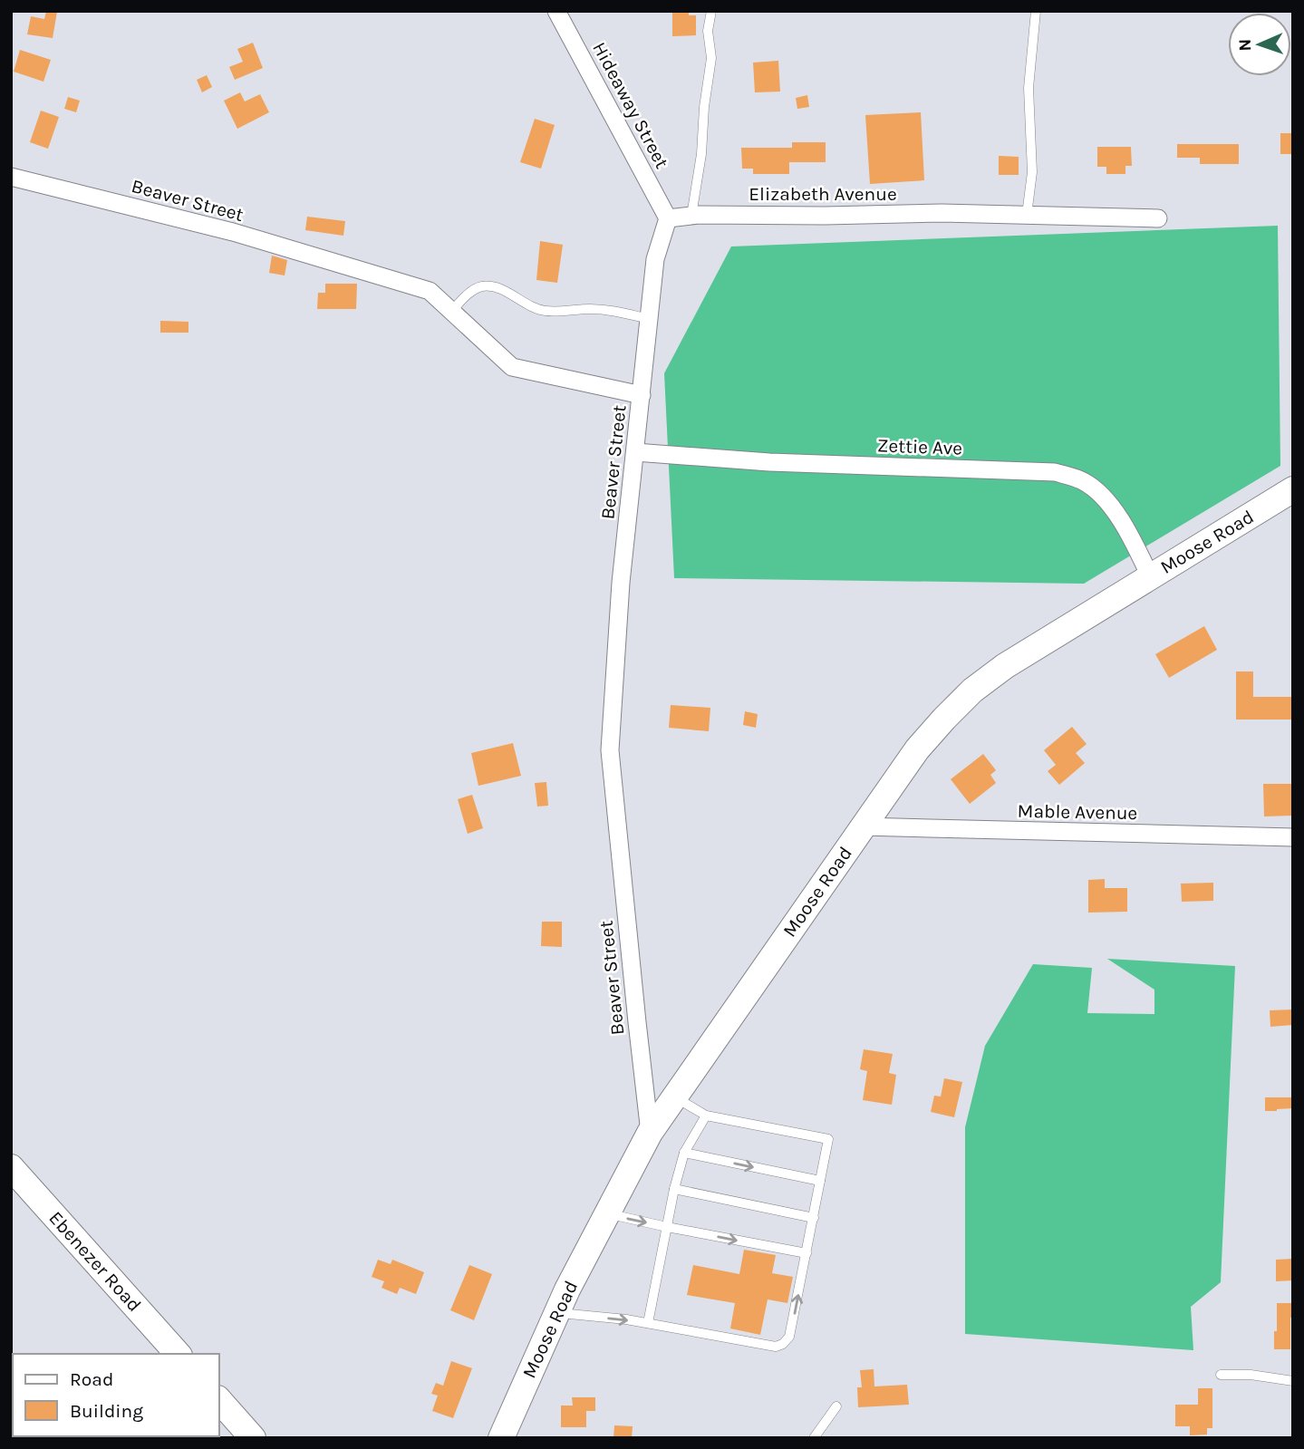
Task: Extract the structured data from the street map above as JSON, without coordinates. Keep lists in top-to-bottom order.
{
  "streets": {
    "street": [
      "Hideaway Street",
      "Elizabeth Avenue",
      "Beaver Street",
      "Zettie Ave",
      "Moose Road",
      "Mable Avenue",
      "Ebenezer Road"
    ]
  },
  "crossings": [
    ["Hideaway Street", "Elizabeth Avenue"],
    ["Beaver Street", "Zettie Ave"],
    ["Beaver Street", "Moose Road"],
    ["Zettie Ave", "Moose Road"],
    ["Moose Road", "Mable Avenue"]
  ],
  "legend": ["Road", "Building"],
  "north": "left"
}
